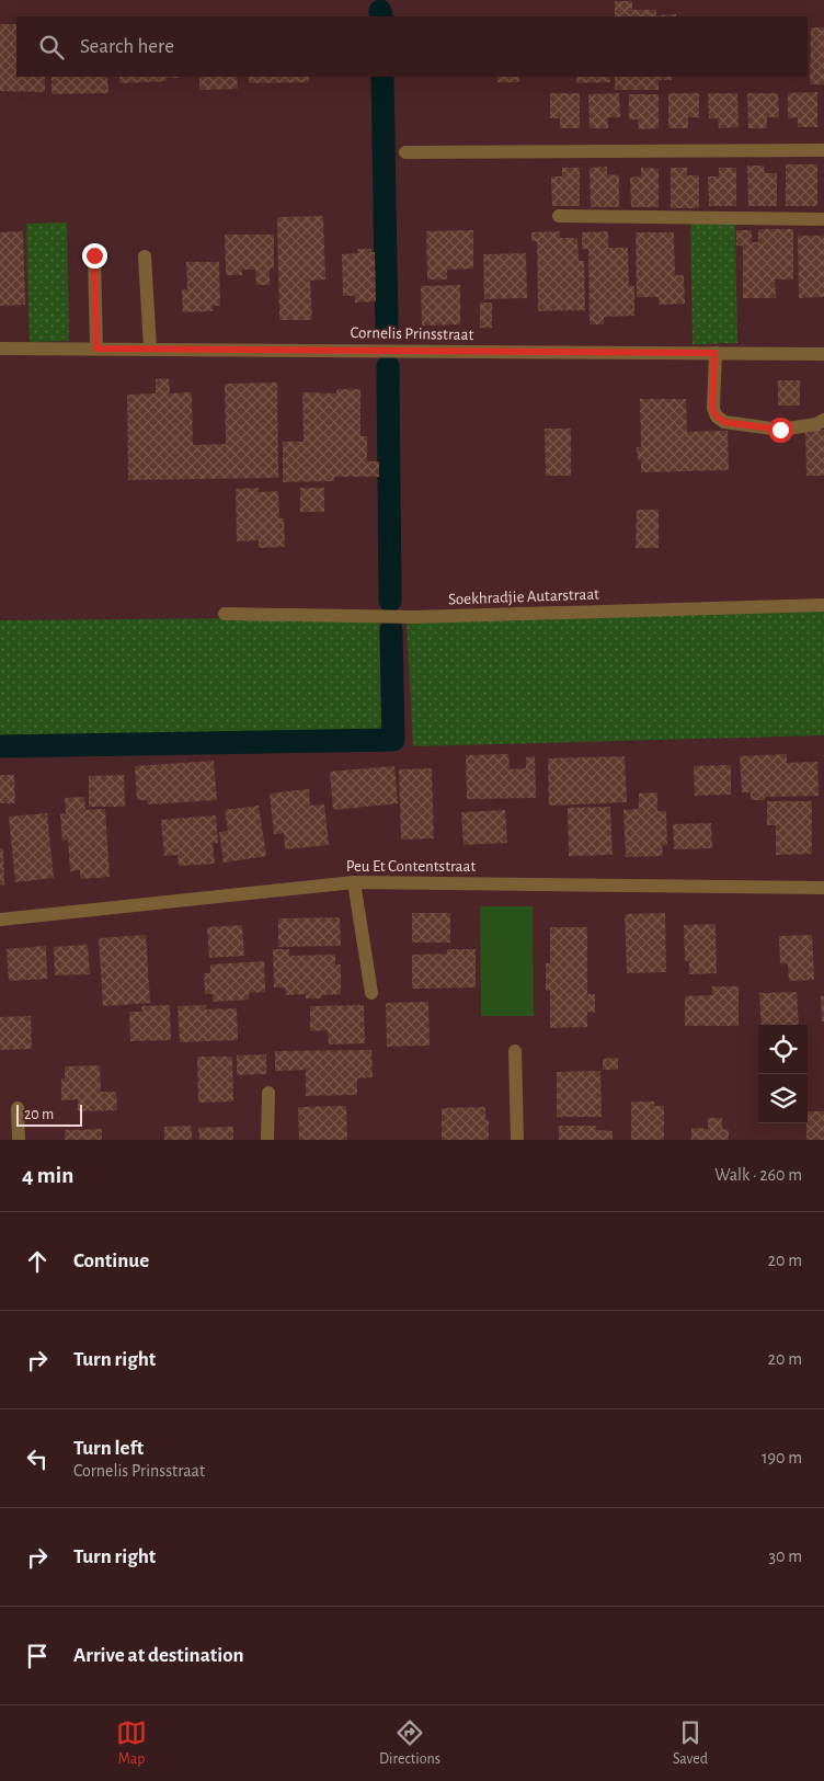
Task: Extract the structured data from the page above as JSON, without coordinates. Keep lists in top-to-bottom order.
{
  "streets": {
    "street": ["Cornelis Prinsstraat", "Soekhradjie Autarstraat", "Peu Et Contentstraat"]
  },
  "scale_bar": "20 m",
  "page": {
    "search": "Search here",
    "scale": "20 m",
    "heading": ["4 min", "Walk · 260 m"],
    "list": [
      ["Continue", "20 m"],
      ["Turn right", "20 m"],
      ["Turn left", "Cornelis Prinsstraat", "190 m"],
      ["Turn right", "30 m"],
      "Arrive at destination"
    ],
    "nav": ["Map", "Directions", "Saved"]
  }
}
